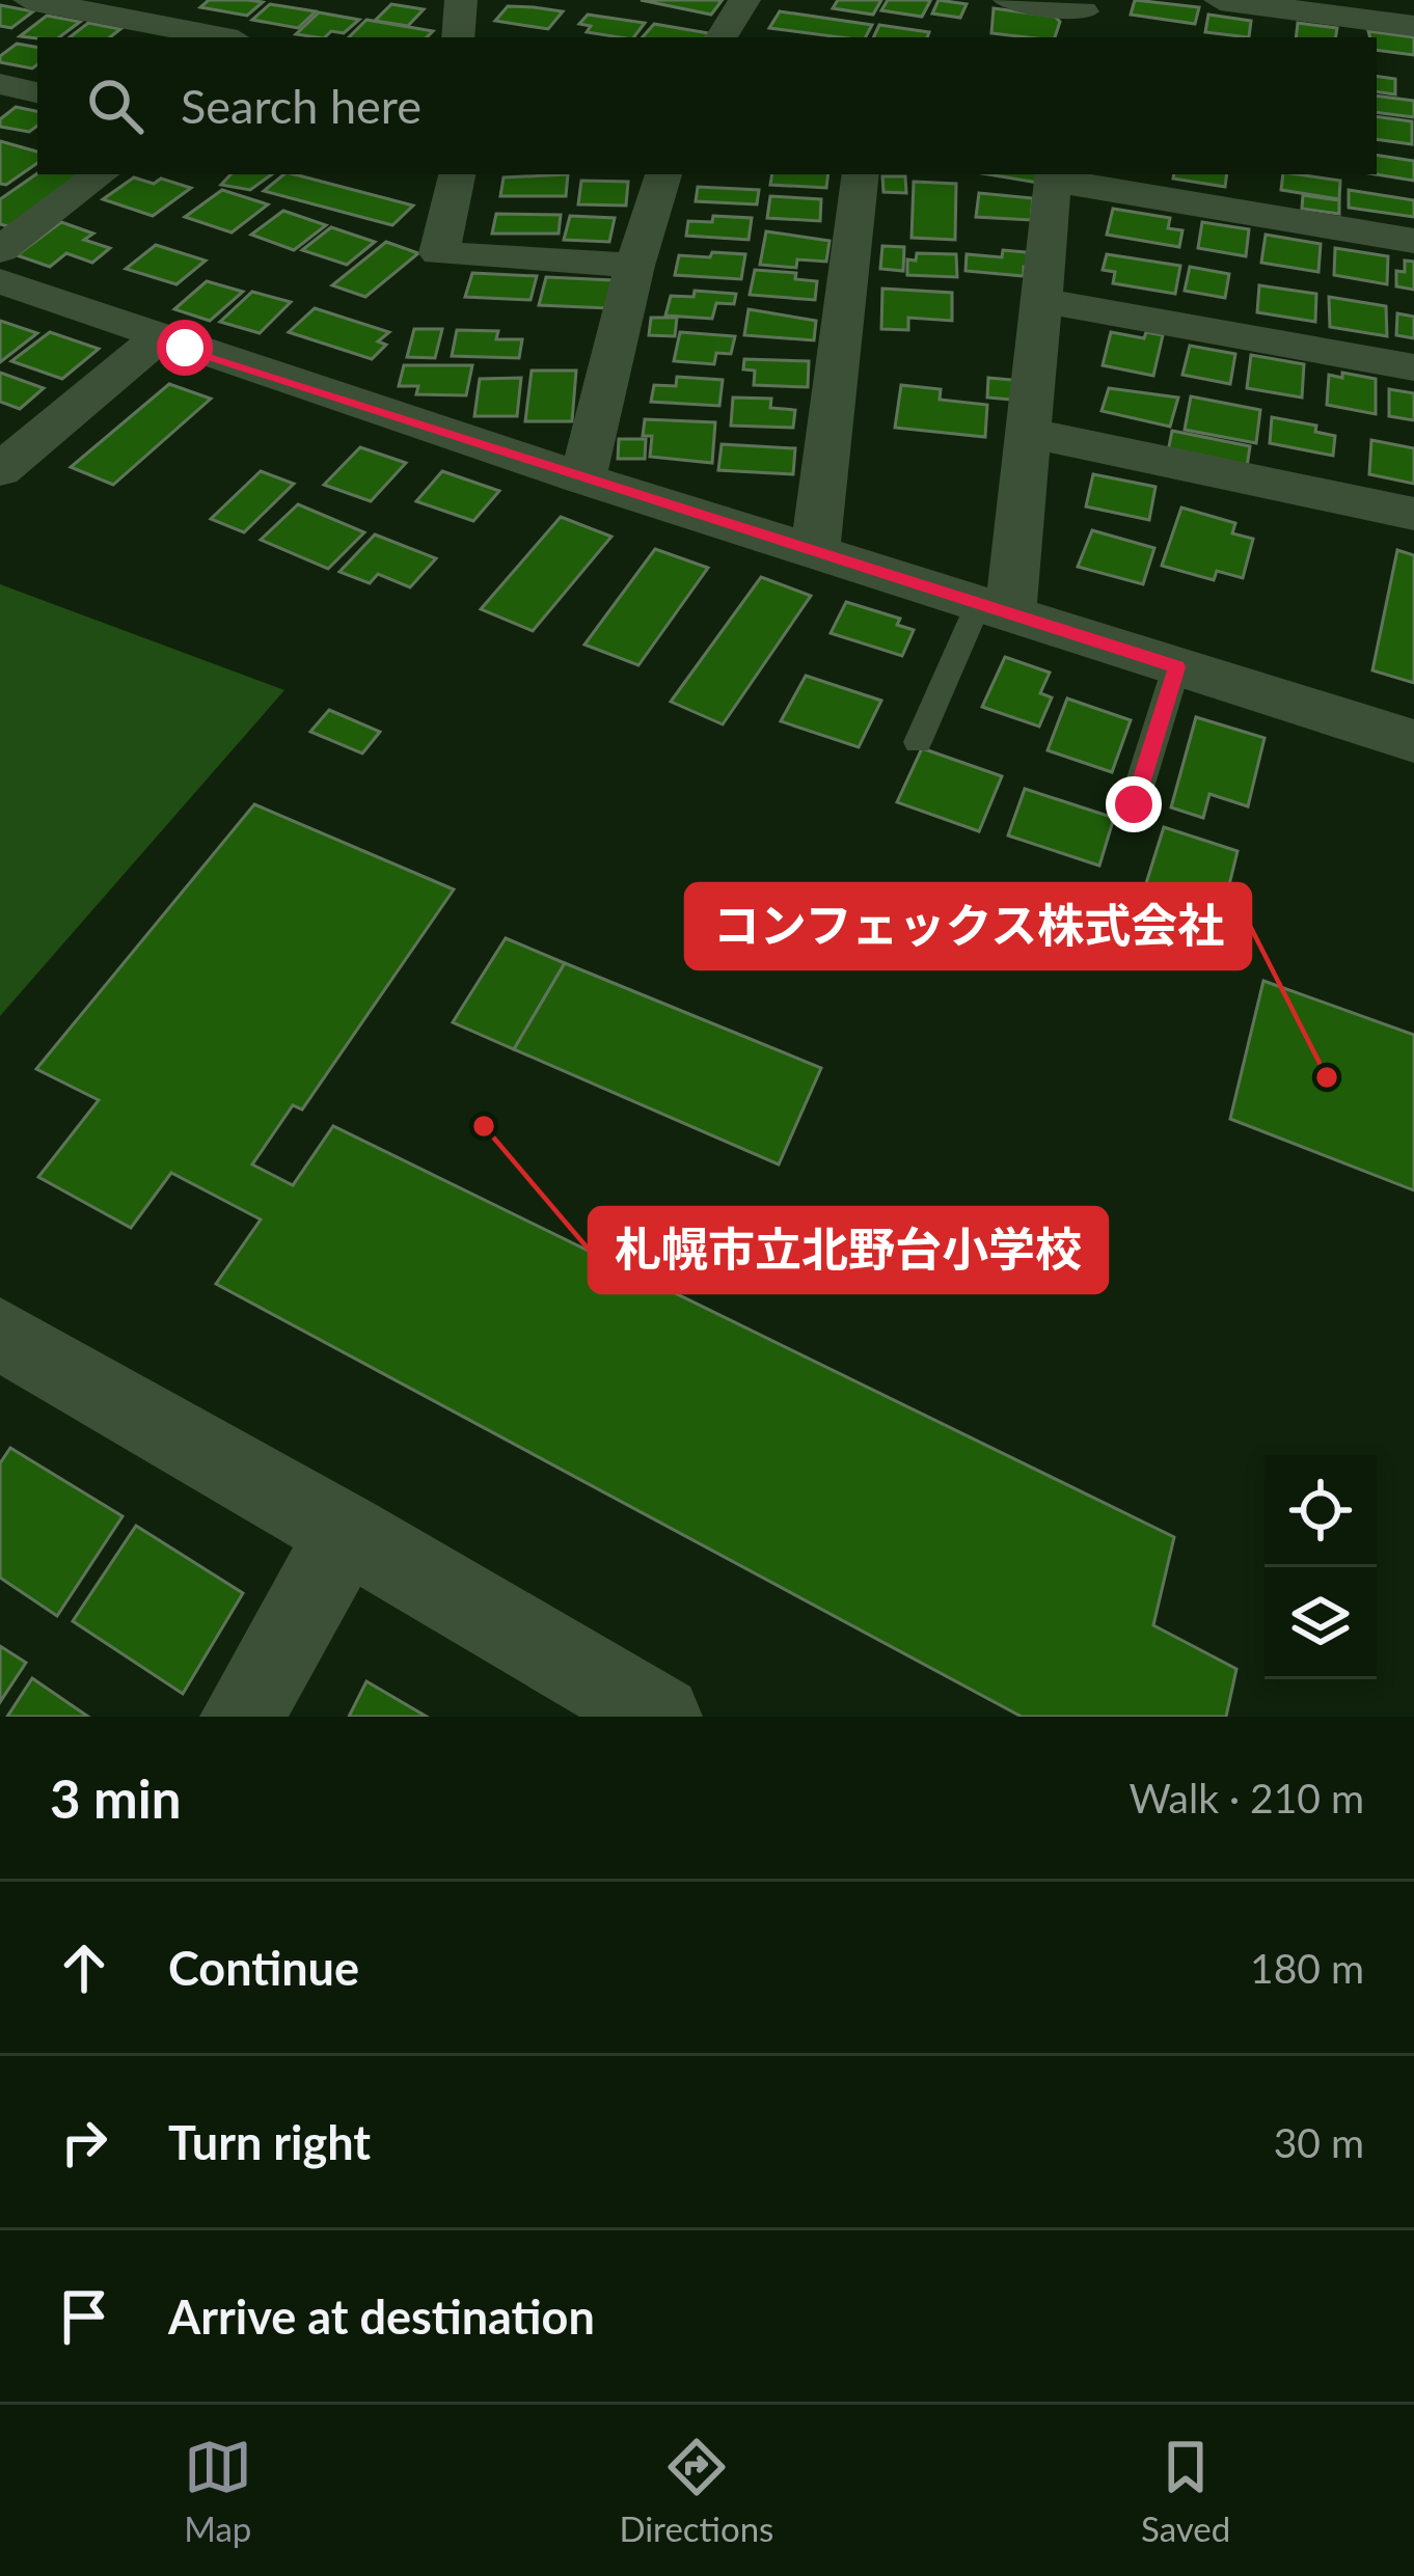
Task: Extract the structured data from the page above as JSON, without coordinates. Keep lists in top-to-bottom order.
{
  "places": ["コンフェックス株式会社", "札幌市立北野台小学校"],
  "page": {
    "search": "Search here",
    "heading": ["3 min", "Walk · 210 m"],
    "list": [
      ["Continue", "180 m"],
      ["Turn right", "30 m"],
      "Arrive at destination"
    ],
    "nav": ["Map", "Directions", "Saved"]
  }
}
